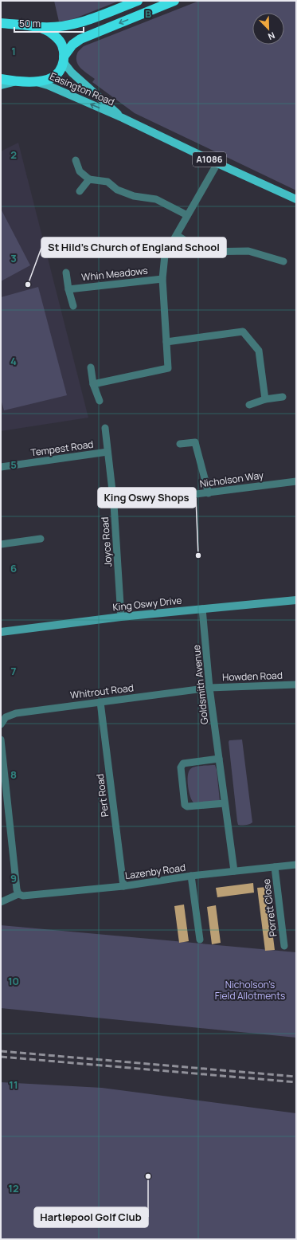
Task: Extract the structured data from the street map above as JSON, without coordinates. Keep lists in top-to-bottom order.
{
  "streets": {
    "main road": ["Easington Road", "A1086"],
    "street": [
      "Whin Meadows",
      "Tempest Road",
      "Nicholson Way",
      "Joyce Road",
      "King Oswy Drive",
      "Howden Road",
      "Goldsmith Avenue",
      "Whitrout Road",
      "Pert Road",
      "Lazenby Road",
      "Porrett Close"
    ]
  },
  "crossings": [
    ["Tempest Road", "Joyce Road"],
    ["Nicholson Way", "Joyce Road"],
    ["Joyce Road", "King Oswy Drive"],
    ["King Oswy Drive", "Goldsmith Avenue"],
    ["Howden Road", "Goldsmith Avenue"],
    ["Howden Road", "Whitrout Road"],
    ["Goldsmith Avenue", "Whitrout Road"],
    ["Goldsmith Avenue", "Lazenby Road"],
    ["Whitrout Road", "Pert Road"],
    ["Pert Road", "Lazenby Road"],
    ["Lazenby Road", "Porrett Close"]
  ],
  "parks": ["Nicholson's Field Allotments"],
  "places": ["St Hild's Church of England School", "King Oswy Shops", "Hartlepool Golf Club"],
  "scale_bar": "50 m",
  "north": "bottom right",
  "grid": {
    "columns": ["B"],
    "rows": [
      "1",
      "2",
      "3",
      "4",
      "5",
      "6",
      "7",
      "8",
      "9",
      "10",
      "11",
      "12"
    ]
  }
}
